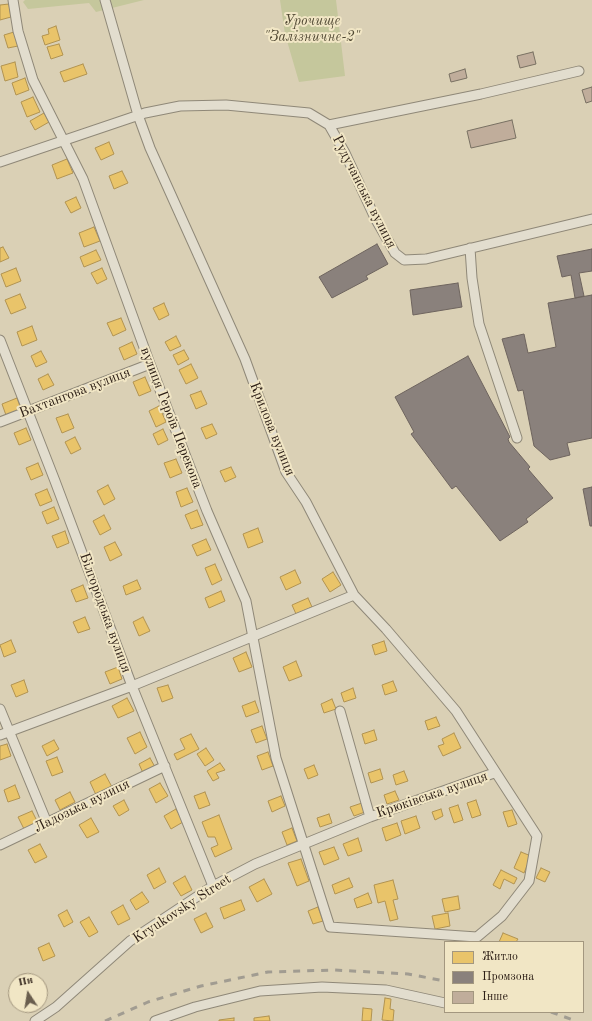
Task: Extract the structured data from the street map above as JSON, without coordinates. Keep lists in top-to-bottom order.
{
  "streets": {
    "street": [
      "Рудучанська вулиця",
      "Вахтангова вулиця",
      "вулиця Героїв Перекопа",
      "Крилова вулиця",
      "Білгородська вулиця",
      "Крюківська вулиця",
      "Ладозька вулиця",
      "Kryukovsky Street"
    ]
  },
  "crossings": [
    ["Рудучанська вулиця", "вулиця Героїв Перекопа"],
    ["Рудучанська вулиця", "Крилова вулиця"],
    ["Вахтангова вулиця", "вулиця Героїв Перекопа"],
    ["Вахтангова вулиця", "Білгородська вулиця"],
    ["вулиця Героїв Перекопа", "Крилова вулиця"],
    ["вулиця Героїв Перекопа", "Крюківська вулиця"],
    ["вулиця Героїв Перекопа", "Kryukovsky Street"],
    ["Крилова вулиця", "Крюківська вулиця"],
    ["Білгородська вулиця", "Ладозька вулиця"],
    ["Білгородська вулиця", "Kryukovsky Street"],
    ["Крюківська вулиця", "Kryukovsky Street"]
  ],
  "parks": ["Урочище \"Залізничне-2\""],
  "legend": ["Житло", "Промзона", "Інше"],
  "north": "top"
}
